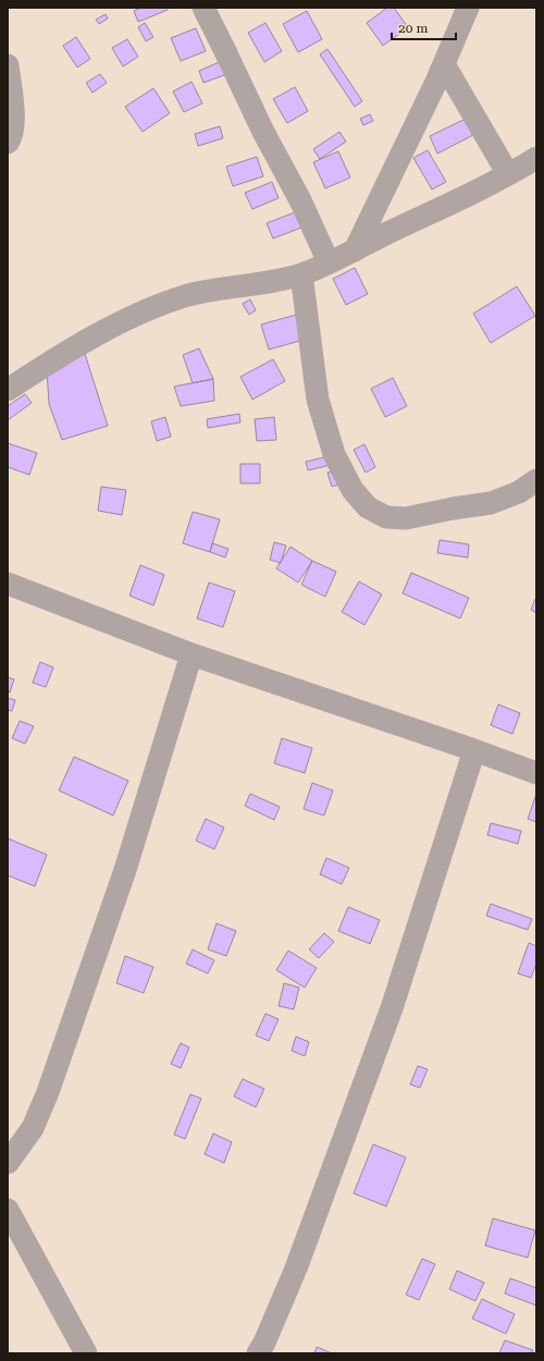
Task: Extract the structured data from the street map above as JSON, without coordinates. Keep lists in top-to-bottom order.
{
  "scale_bar": "20 m"
}
